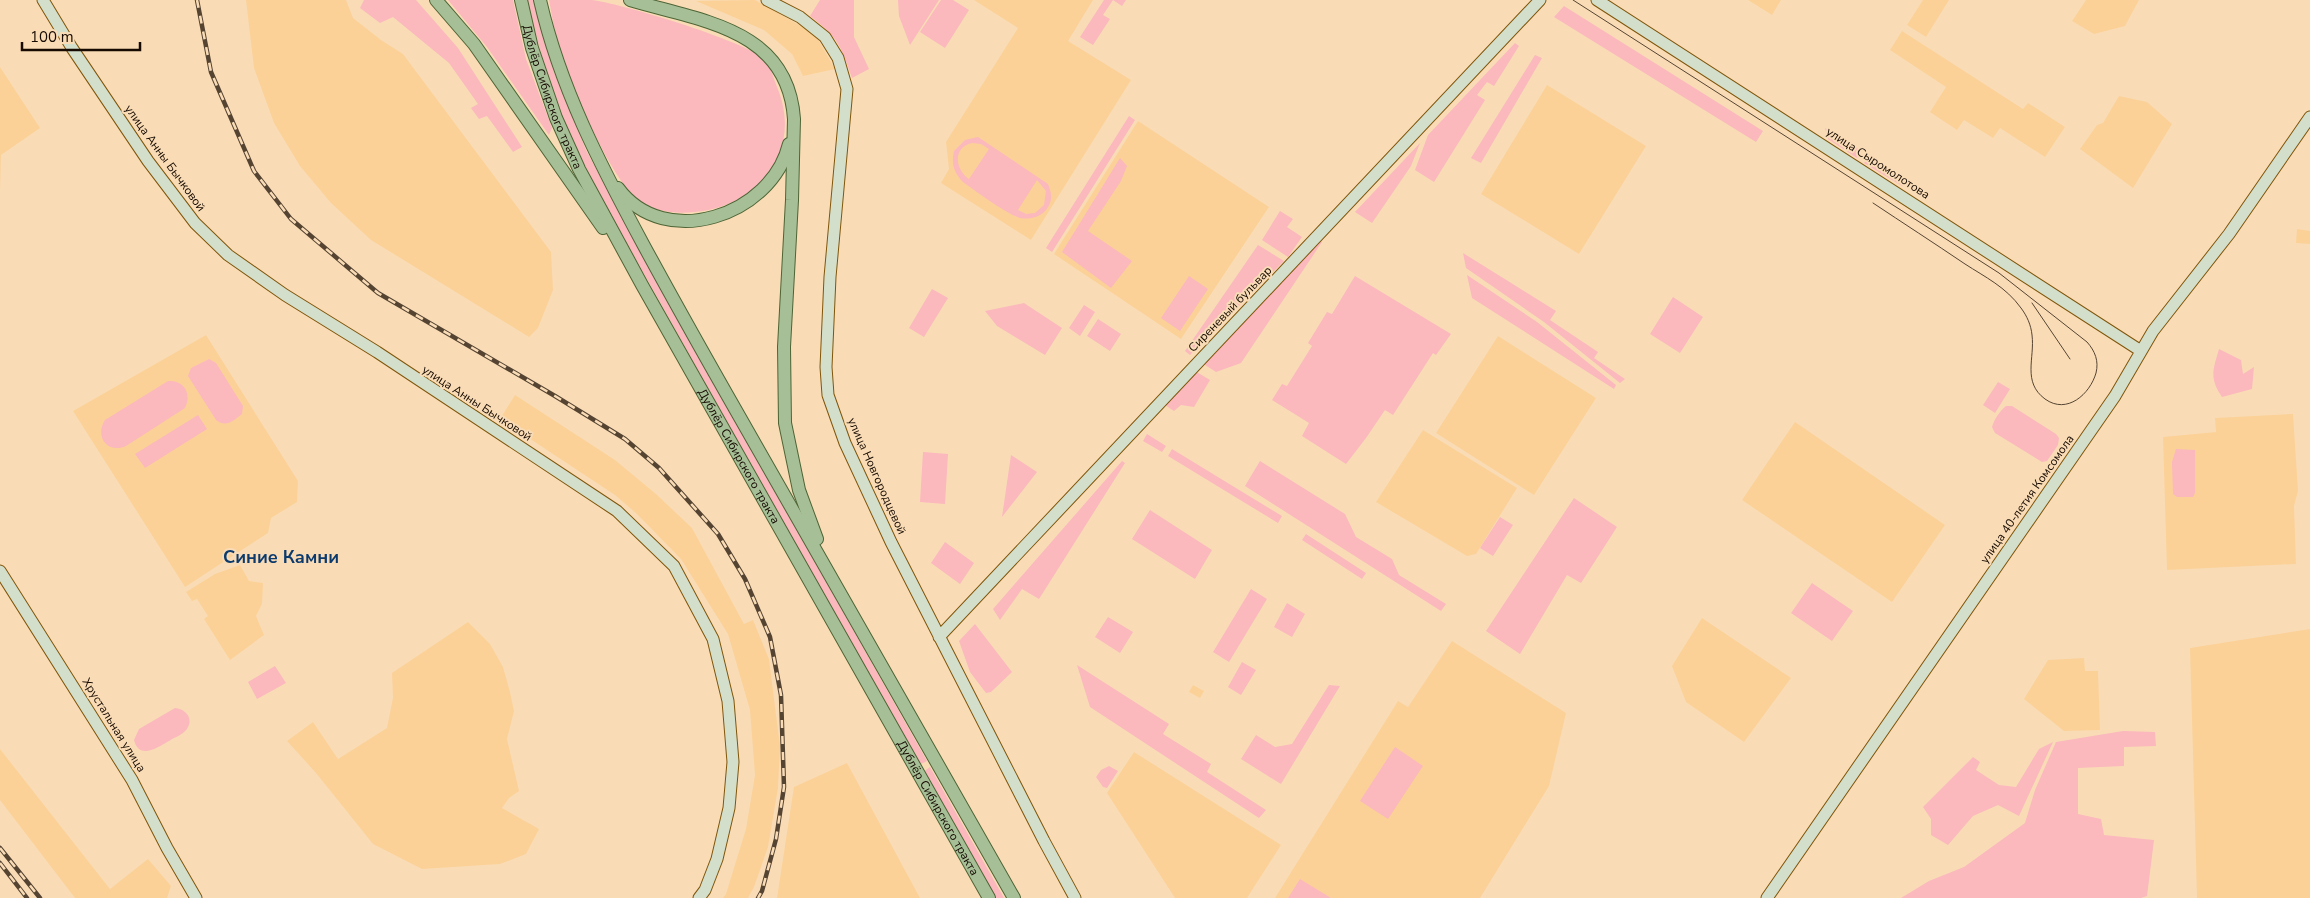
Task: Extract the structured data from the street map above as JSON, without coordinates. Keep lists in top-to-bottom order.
{
  "streets": {
    "main road": ["Дублёр Сибирского тракта"],
    "street": [
      "улица Анны Бычковой",
      "улица Сыромолотова",
      "Сиреневый бульвар",
      "улица Новгородцевой",
      "улица 40-летия Комсомола",
      "Хрустальная улица"
    ]
  },
  "crossings": [
    ["улица Сыромолотова", "улица 40-летия Комсомола"],
    ["Сиреневый бульвар", "улица Новгородцевой"]
  ],
  "districts": ["Синие Камни"],
  "scale_bar": "100 m"
}
